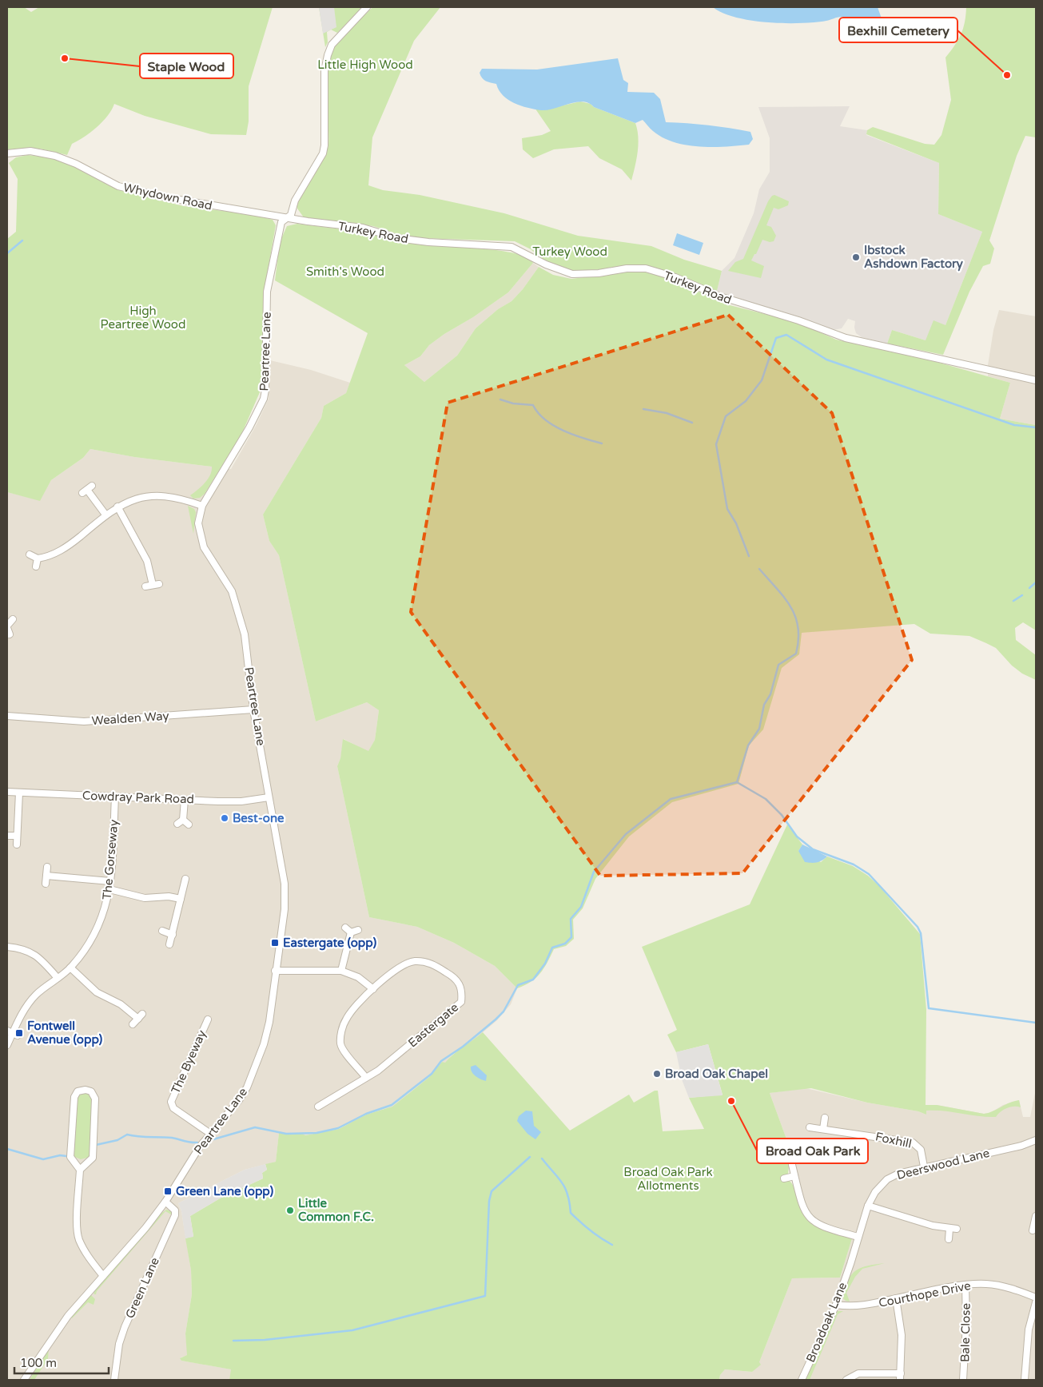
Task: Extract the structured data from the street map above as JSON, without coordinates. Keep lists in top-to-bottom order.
{
  "streets": {
    "street": [
      "Whydown Road",
      "Turkey Road",
      "Peartree Lane",
      "Wealden Way",
      "Cowdray Park Road",
      "The Gorseway",
      "Eastergate",
      "The Byeway",
      "Foxhill",
      "Deerswood Lane",
      "Green Lane",
      "Courthope Drive",
      "Broadoak Lane",
      "Bale Close"
    ]
  },
  "crossings": [
    ["Whydown Road", "Turkey Road"],
    ["Whydown Road", "Peartree Lane"],
    ["Turkey Road", "Peartree Lane"],
    ["Peartree Lane", "Wealden Way"],
    ["Peartree Lane", "Cowdray Park Road"],
    ["Peartree Lane", "The Byeway"],
    ["Peartree Lane", "Green Lane"],
    ["Cowdray Park Road", "The Gorseway"],
    ["Foxhill", "Deerswood Lane"],
    ["Deerswood Lane", "Broadoak Lane"],
    ["Courthope Drive", "Broadoak Lane"],
    ["Courthope Drive", "Bale Close"]
  ],
  "parks": [
    "Little High Wood",
    "Turkey Wood",
    "Smith's Wood",
    "High Peartree Wood",
    "Broad Oak Park Allotments"
  ],
  "places": {
    "other": [
      "Staple Wood",
      "Bexhill Cemetery",
      "Ibstock Ashdown Factory",
      "Best-one",
      "Broad Oak Chapel",
      "Broad Oak Park",
      "Little Common F.C."
    ],
    "transit": ["Eastergate (opp)", "Fontwell Avenue (opp)", "Green Lane (opp)"]
  },
  "scale_bar": "100 m"
}
